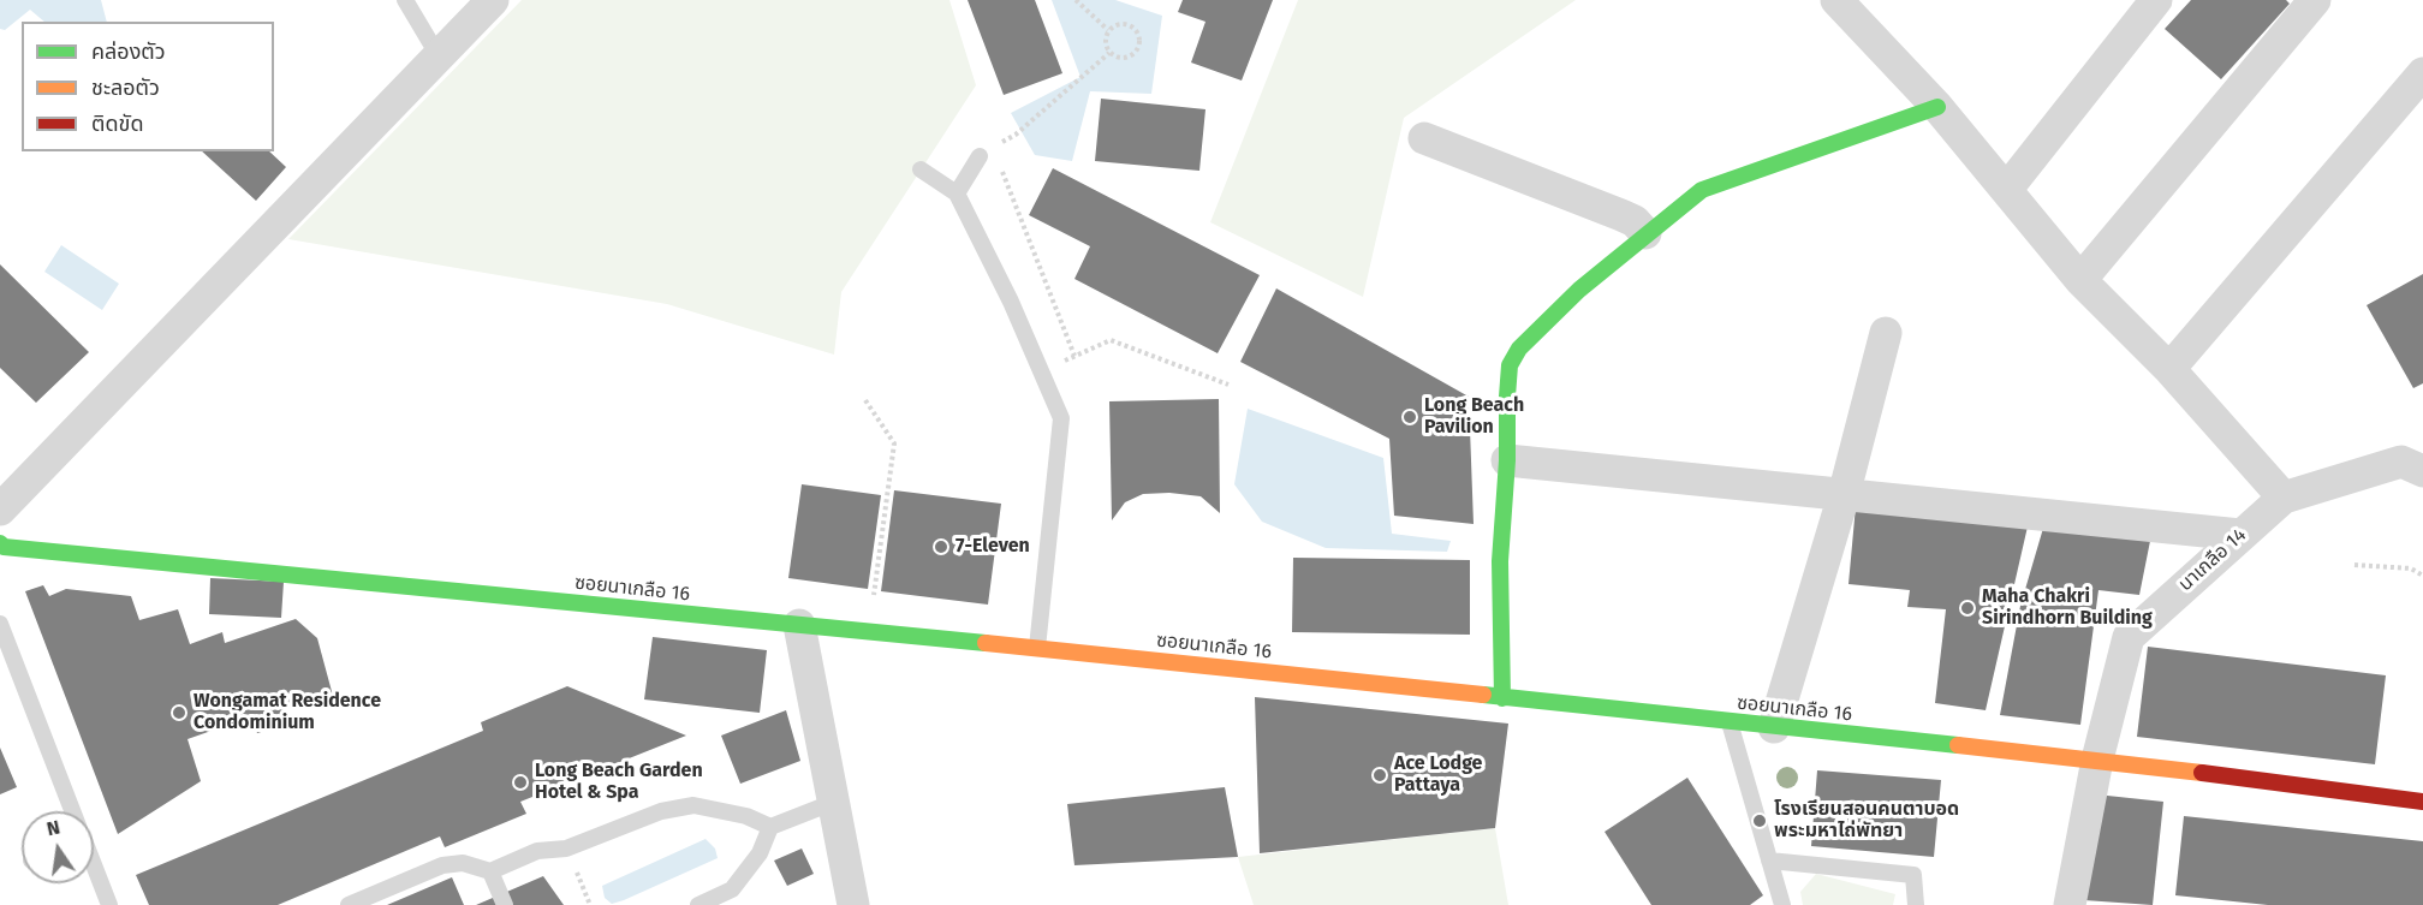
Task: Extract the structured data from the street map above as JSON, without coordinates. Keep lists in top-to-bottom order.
{
  "streets": {
    "street": ["นาเกลือ 14", "ซอยนาเกลือ 16"]
  },
  "crossings": [
    ["นาเกลือ 14", "ซอยนาเกลือ 16"]
  ],
  "places": [
    "Long Beach Pavilion",
    "7-Eleven",
    "Maha Chakri Sirindhorn Building",
    "Wongamat Residence Condominium",
    "Ace Lodge Pattaya",
    "Long Beach Garden Hotel & Spa",
    "โรงเรียนสอนคนตาบอด พระมหาไถ่พัทยา"
  ],
  "legend": ["คล่องตัว", "ชะลอตัว", "ติดขัด"],
  "north": "top"
}
